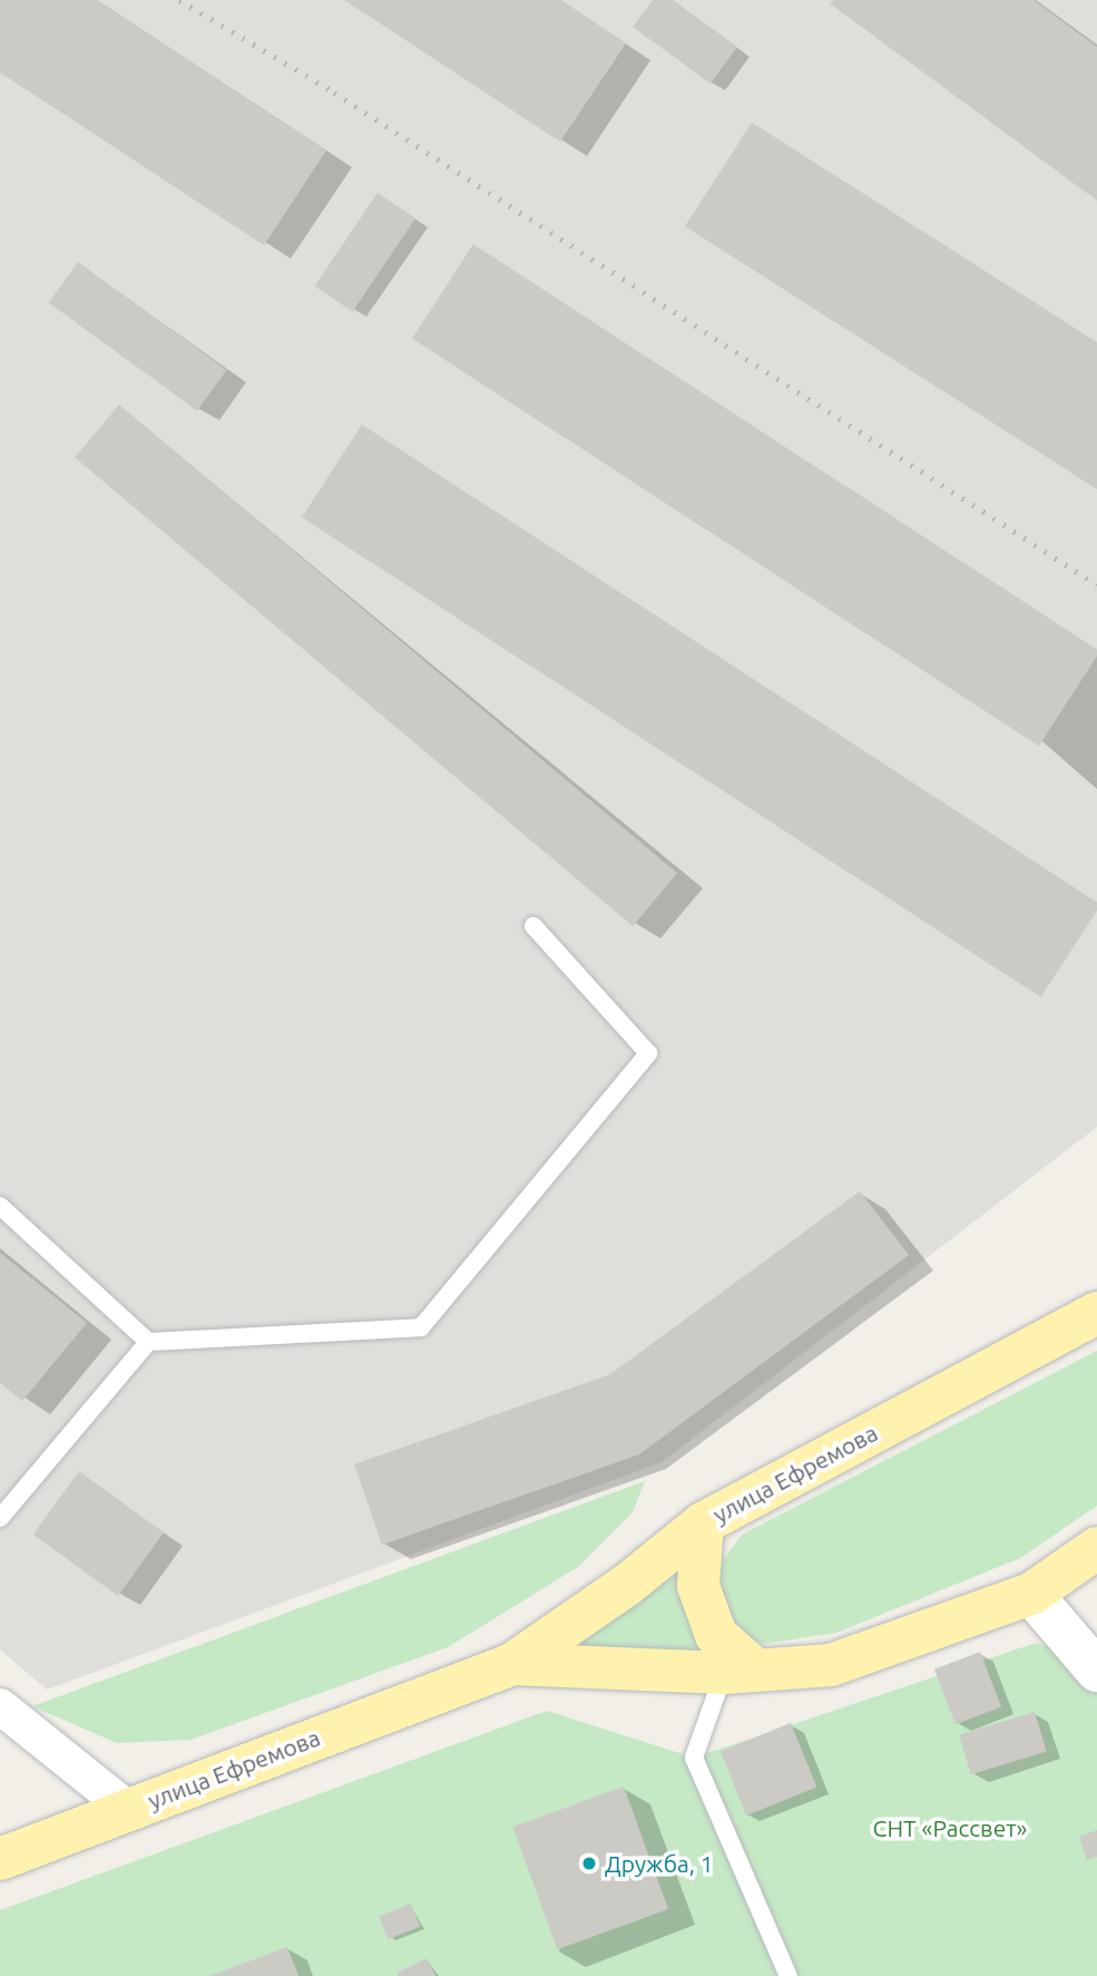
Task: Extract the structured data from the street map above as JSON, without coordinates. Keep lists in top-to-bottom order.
{
  "streets": {
    "main road": ["улица Ефремова"]
  },
  "parks": ["СНТ «Рассвет»"],
  "places": ["Дружба, 1"]
}
